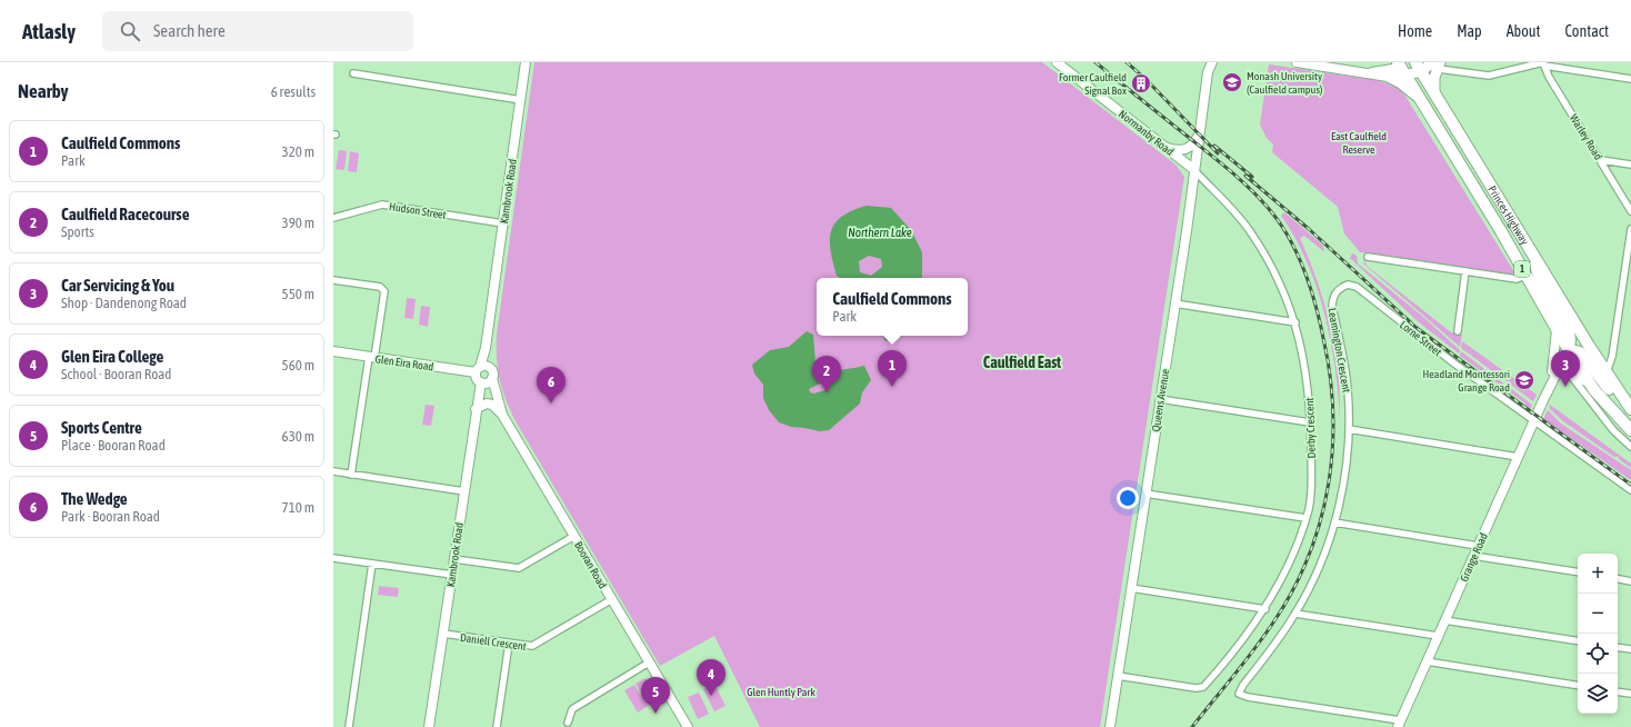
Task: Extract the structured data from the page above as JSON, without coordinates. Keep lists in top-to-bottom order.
{
  "streets": {
    "highway": ["Princes Highway", "1"],
    "street": [
      "Normanby Road",
      "Warley Road",
      "Kambrook Road",
      "Hudson Street",
      "Lorne Street",
      "Leamington Crescent",
      "Glen Eira Road",
      "Queens Avenue",
      "Derby Crescent",
      "Grange Road",
      "Booran Road",
      "Daniell Crescent"
    ]
  },
  "crossings": [
    ["Normanby Road", "Queens Avenue"],
    ["Normanby Road", "Derby Crescent"],
    ["Kambrook Road", "Hudson Street"],
    ["Kambrook Road", "Glen Eira Road"],
    ["Kambrook Road", "Booran Road"],
    ["Kambrook Road", "Daniell Crescent"],
    ["Princes Highway", "Grange Road"],
    ["Lorne Street", "Leamington Crescent"],
    ["Lorne Street", "Grange Road"],
    ["Leamington Crescent", "Grange Road"],
    ["Glen Eira Road", "Booran Road"],
    ["Queens Avenue", "Derby Crescent"],
    ["Booran Road", "Daniell Crescent"]
  ],
  "districts": ["Caulfield East"],
  "water": ["Northern Lake"],
  "parks": ["East Caulfield Reserve", "Glen Huntly Park"],
  "places": {
    "school or university": ["Monash University (Caulfield campus)", "Headland Montessori Grange Road"],
    "building": ["Former Caulfield Signal Box"]
  },
  "page": {
    "header": "Atlasly",
    "search": "Search here",
    "nav": [
      "Home",
      "Map",
      "About",
      "Contact"
    ],
    "heading": ["Nearby", "6 results"],
    "list": [
      {
        "mark": "1",
        "name": "Caulfield Commons",
        "note": "Park",
        "value": "320 m"
      },
      {
        "mark": "2",
        "name": "Caulfield Racecourse",
        "note": "Sports",
        "value": "390 m"
      },
      {
        "mark": "3",
        "name": "Car Servicing & You",
        "note": "Shop · Dandenong Road",
        "value": "550 m"
      },
      {
        "mark": "4",
        "name": "Glen Eira College",
        "note": "School · Booran Road",
        "value": "560 m"
      },
      {
        "mark": "5",
        "name": "Sports Centre",
        "note": "Place · Booran Road",
        "value": "630 m"
      },
      {
        "mark": "6",
        "name": "The Wedge",
        "note": "Park · Booran Road",
        "value": "710 m"
      }
    ],
    "popup": ["Caulfield Commons", "Park"],
    "pins": [
      "1",
      "3",
      "2",
      "6",
      "4",
      "5"
    ],
    "map_buttons": ["+", "−"]
  }
}
